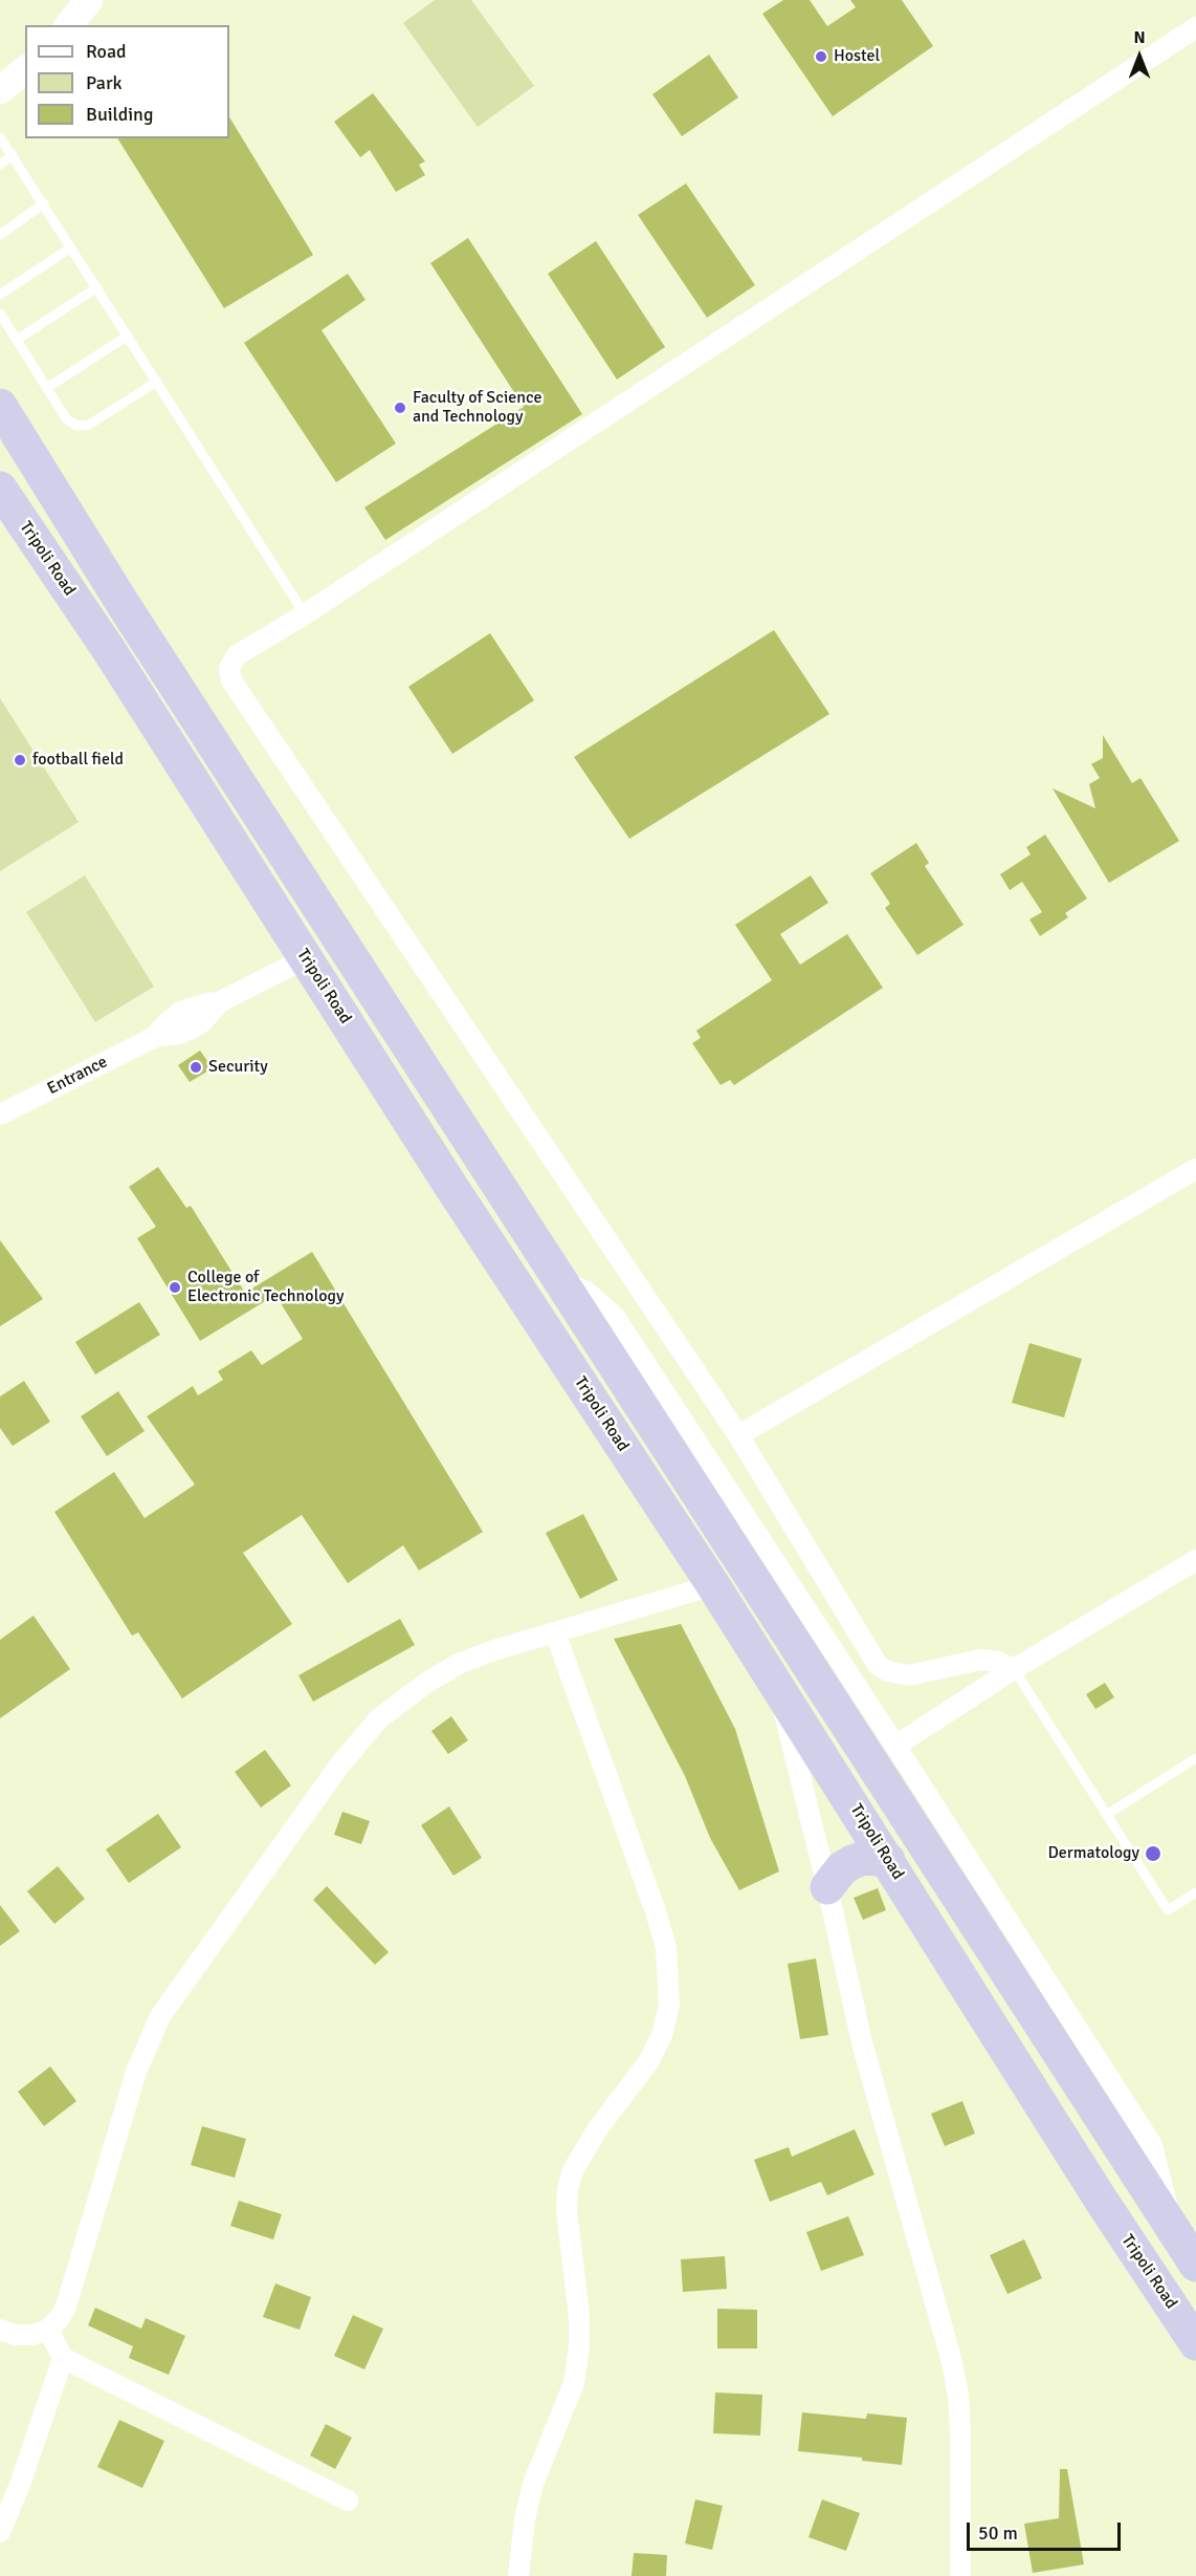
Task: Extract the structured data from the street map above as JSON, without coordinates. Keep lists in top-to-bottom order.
{
  "streets": {
    "highway": ["Tripoli Road"],
    "street": ["Entrance"]
  },
  "crossings": [
    ["Tripoli Road", "Entrance"]
  ],
  "places": [
    "Hostel",
    "Faculty of Science and Technology",
    "football field",
    "Security",
    "College of Electronic Technology",
    "Dermatology"
  ],
  "legend": ["Road", "Park", "Building"],
  "scale_bar": "50 m",
  "north": "top"
}
